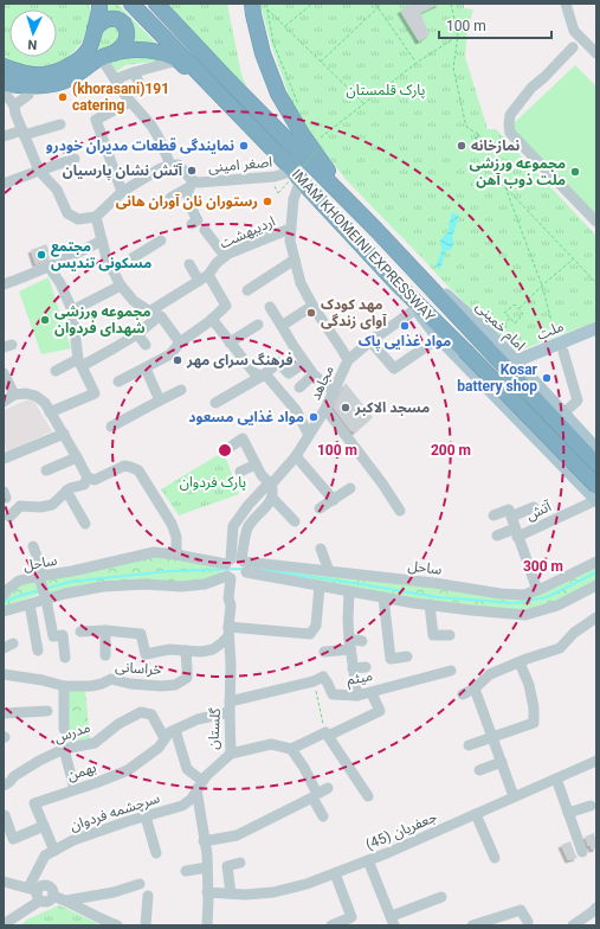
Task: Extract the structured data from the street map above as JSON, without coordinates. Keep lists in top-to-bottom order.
{
  "streets": {
    "highway": ["IMAM KHOMEINI EXPRESSWAY"],
    "main road": ["امام خمینی", "ملت"],
    "street": [
      "اصغر امینی",
      "اردیبهشت",
      "مجاهد",
      "آتش",
      "ساحل",
      "خراسانی",
      "میثم",
      "گلستان",
      "مدرس",
      "بهمن",
      "سرچشمه فردوان",
      "جعفریان (45)"
    ]
  },
  "crossings": [
    ["اصغر امینی", "IMAM KHOMEINI EXPRESSWAY"],
    ["IMAM KHOMEINI EXPRESSWAY", "امام خمینی"],
    ["IMAM KHOMEINI EXPRESSWAY", "آتش"],
    ["امام خمینی", "ملت"],
    ["مجاهد", "ساحل"],
    ["مجاهد", "گلستان"],
    ["آتش", "ساحل"],
    ["ساحل", "گلستان"],
    ["گلستان", "بهمن"],
    ["گلستان", "سرچشمه فردوان"],
    ["مدرس", "بهمن"],
    ["بهمن", "سرچشمه فردوان"]
  ],
  "parks": ["پارک قلمستان", "پارک فردوان"],
  "places": [
    "(khorasani)191 catering",
    "نمایندگی قطعات مدیران خودرو",
    "نمازخانه",
    "آتش نشان پارسیان",
    "مجموعه ورزشی ملت ذوب آهن",
    "رستوران نان آوران هانی",
    "مجتمع مسکونی تندیس",
    "مهد کودک آوای زندگی",
    "مجموعه ورزشی شهدای فردوان",
    "مواد غذایی پاک",
    "فرهنگ سرای مهر",
    "Kosar battery shop",
    "مسجد الاکبر",
    "مواد غذایی مسعود"
  ],
  "scale_bar": "100 m",
  "north": "bottom",
  "rings": ["100 m", "200 m", "300 m"]
}
